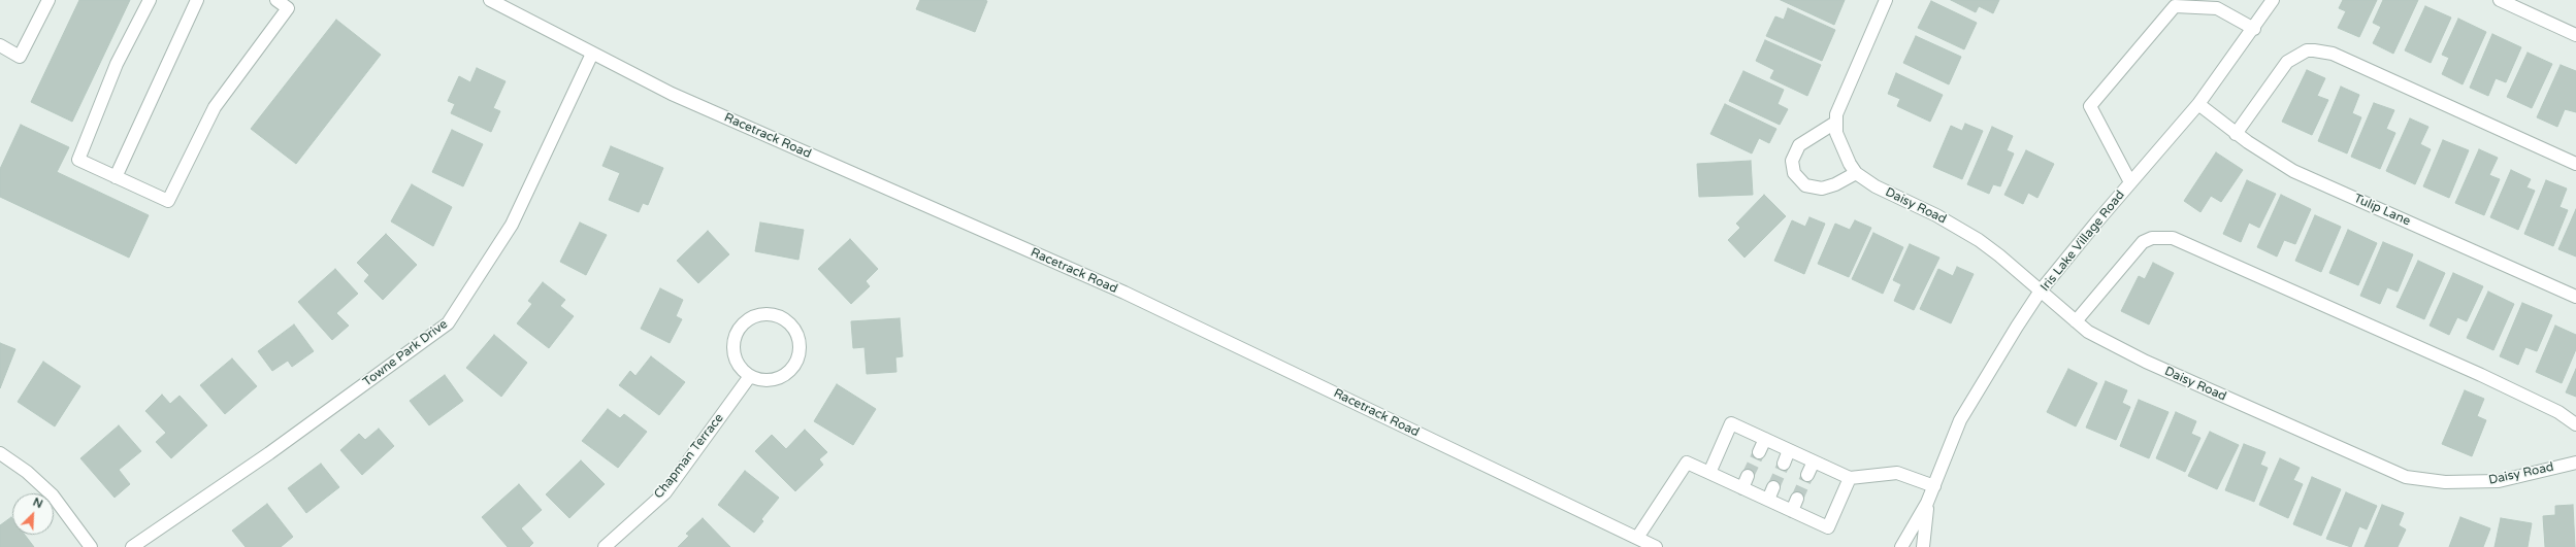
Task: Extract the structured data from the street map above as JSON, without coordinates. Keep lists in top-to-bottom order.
{
  "streets": {
    "street": [
      "Racetrack Road",
      "Daisy Road",
      "Tulip Lane",
      "Iris Lake Village Road",
      "Towne Park Drive",
      "Chapman Terrace"
    ]
  },
  "crossings": [
    ["Racetrack Road", "Towne Park Drive"],
    ["Daisy Road", "Iris Lake Village Road"],
    ["Tulip Lane", "Iris Lake Village Road"]
  ],
  "north": "top right"
}
